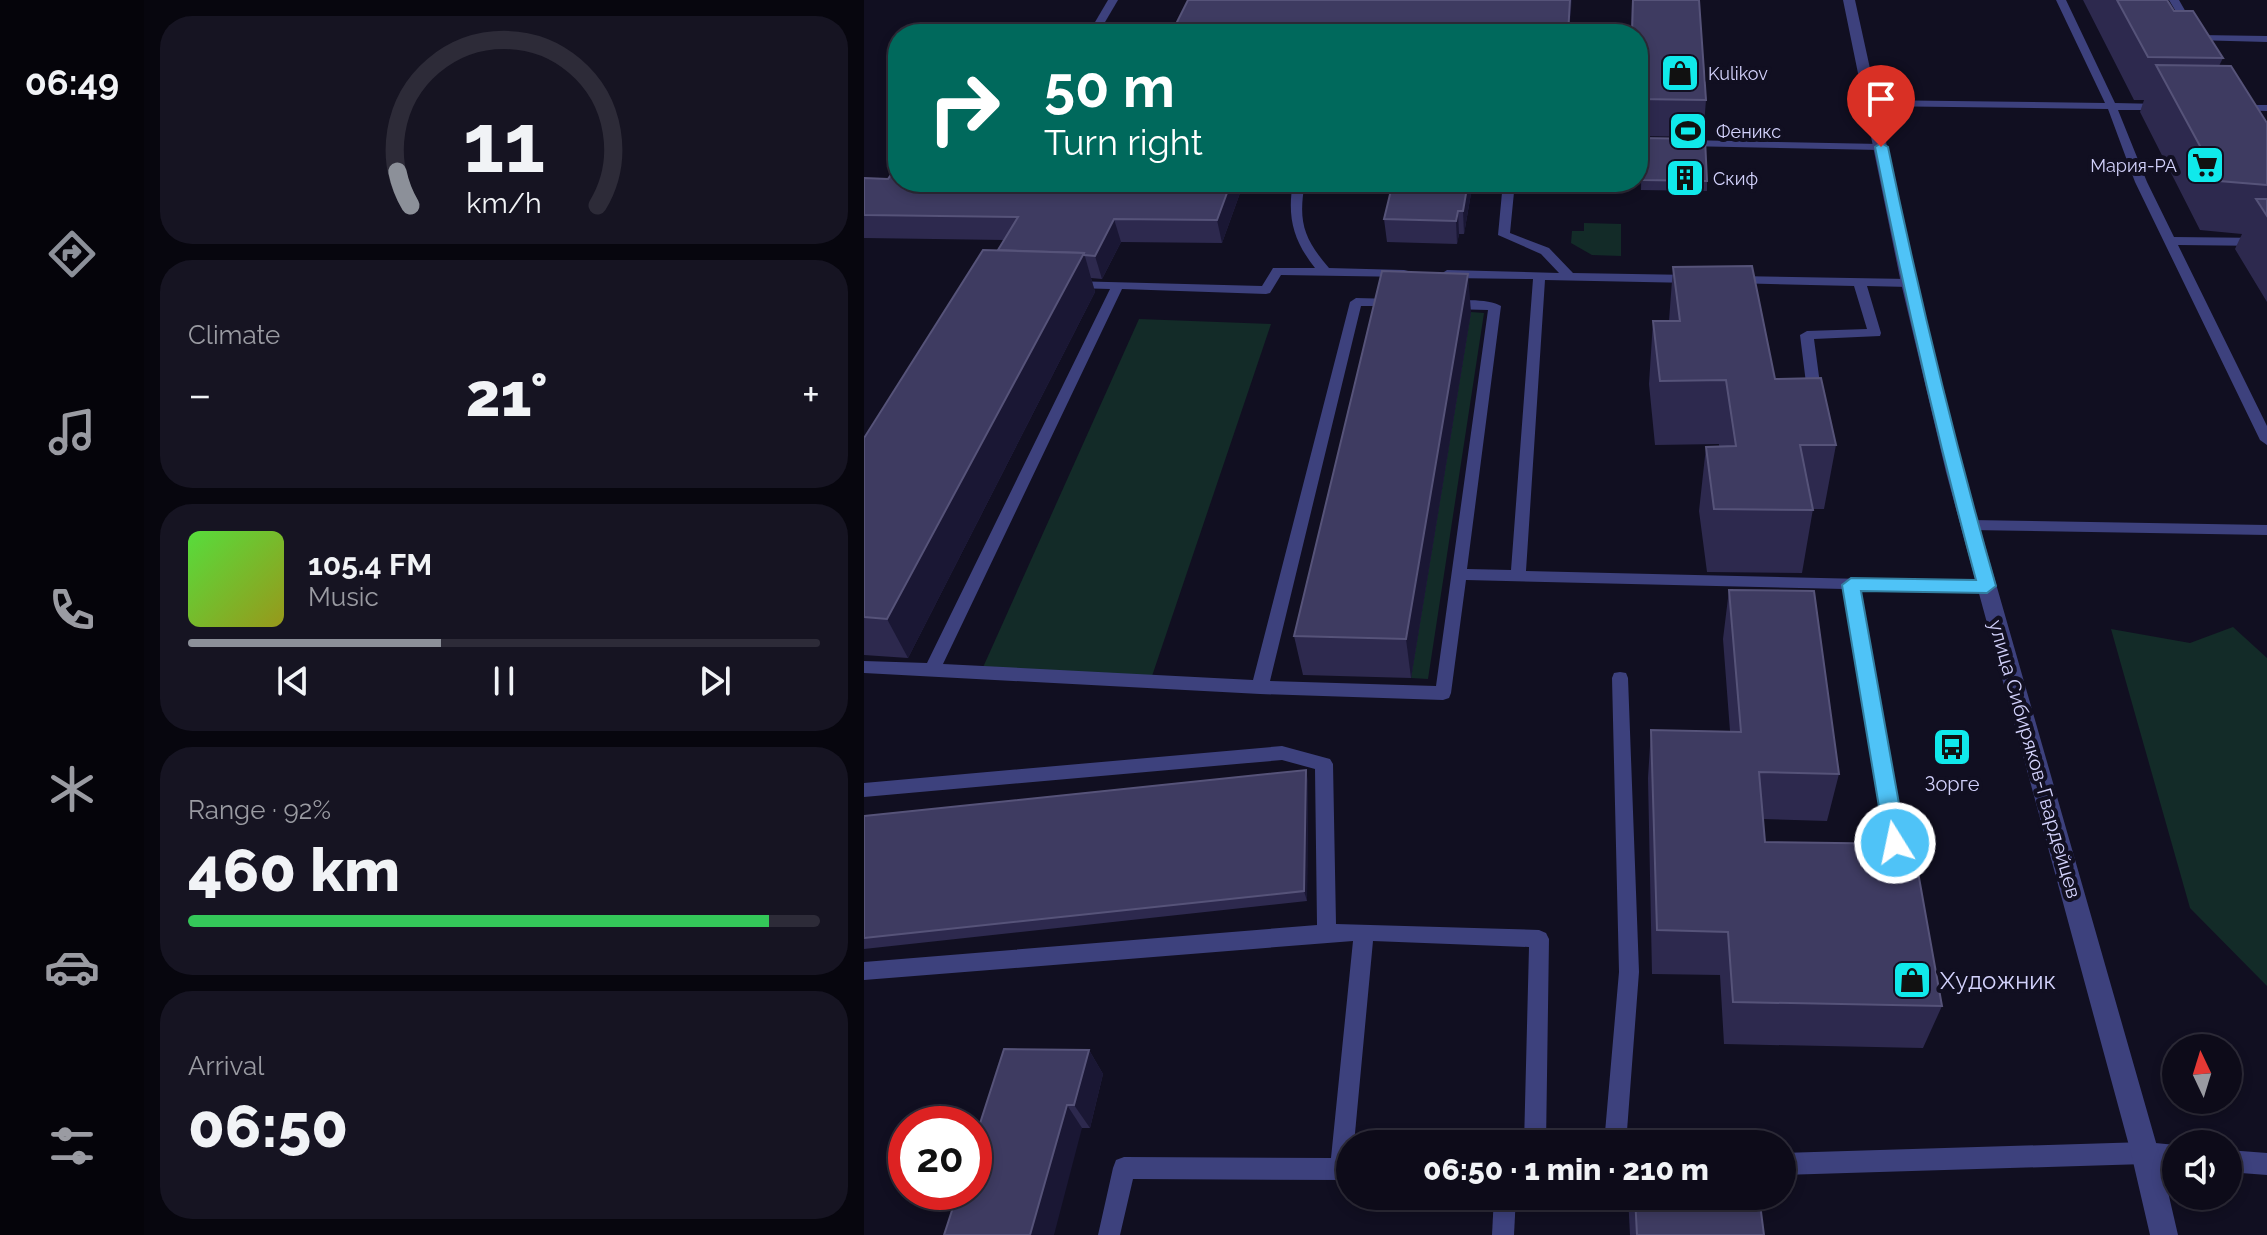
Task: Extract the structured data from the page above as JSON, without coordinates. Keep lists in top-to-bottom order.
{
  "streets": {
    "street": ["улица Сибиряков-Гвардейцев"]
  },
  "places": {
    "shop": ["Kulikov", "Художник"],
    "sports": ["Феникс"],
    "supermarket": ["Мария-РА"],
    "building": ["Скиф"],
    "bus stop": ["Зорге"]
  },
  "north": "top",
  "page": {
    "tabs": "06:49",
    "turn": ["50 m", "Turn right"],
    "tile": [
      "Climate",
      ["Range · 92%", "460 km"],
      ["Arrival", "06:50"]
    ],
    "heat": ["−", "21°", "+"],
    "song": ["105.4 FM", "Music"],
    "limit": "20",
    "trip": "06:50 · 1 min · 210 m",
    "gauge": ["11", "km/h"]
  }
}
